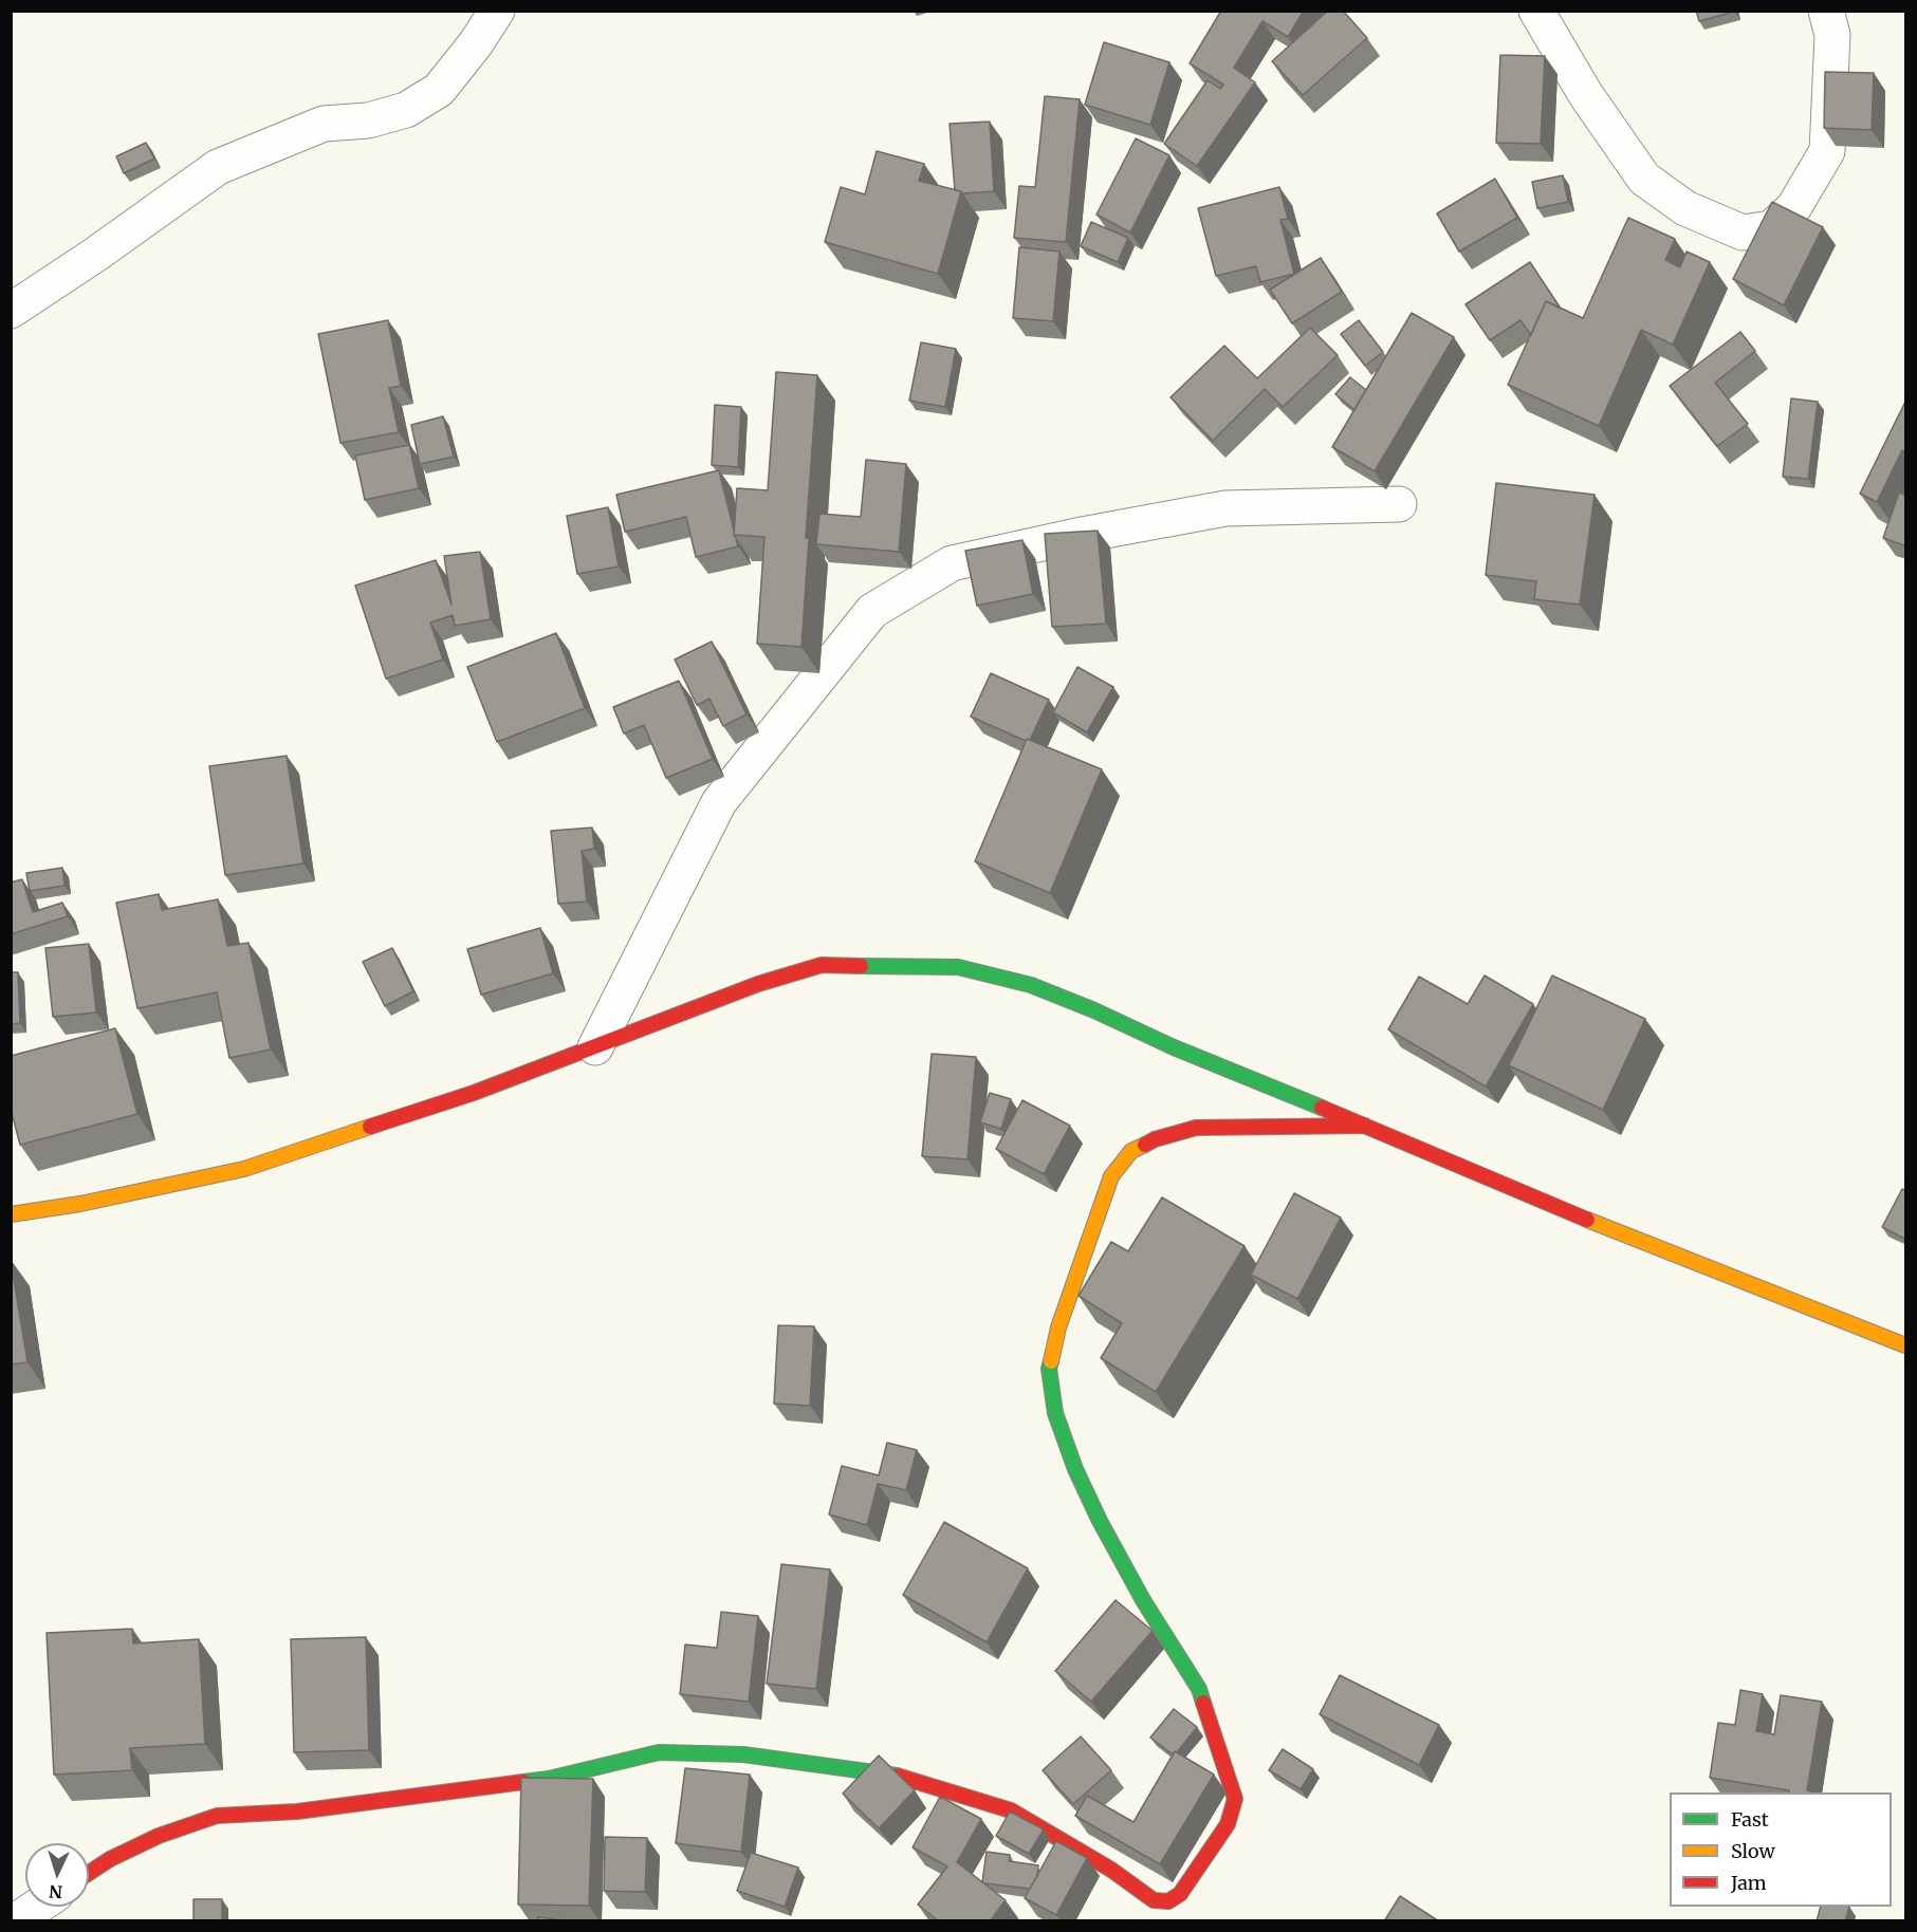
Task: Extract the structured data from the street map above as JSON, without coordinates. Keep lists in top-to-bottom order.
{
  "legend": ["Fast", "Slow", "Jam"],
  "north": "bottom"
}
